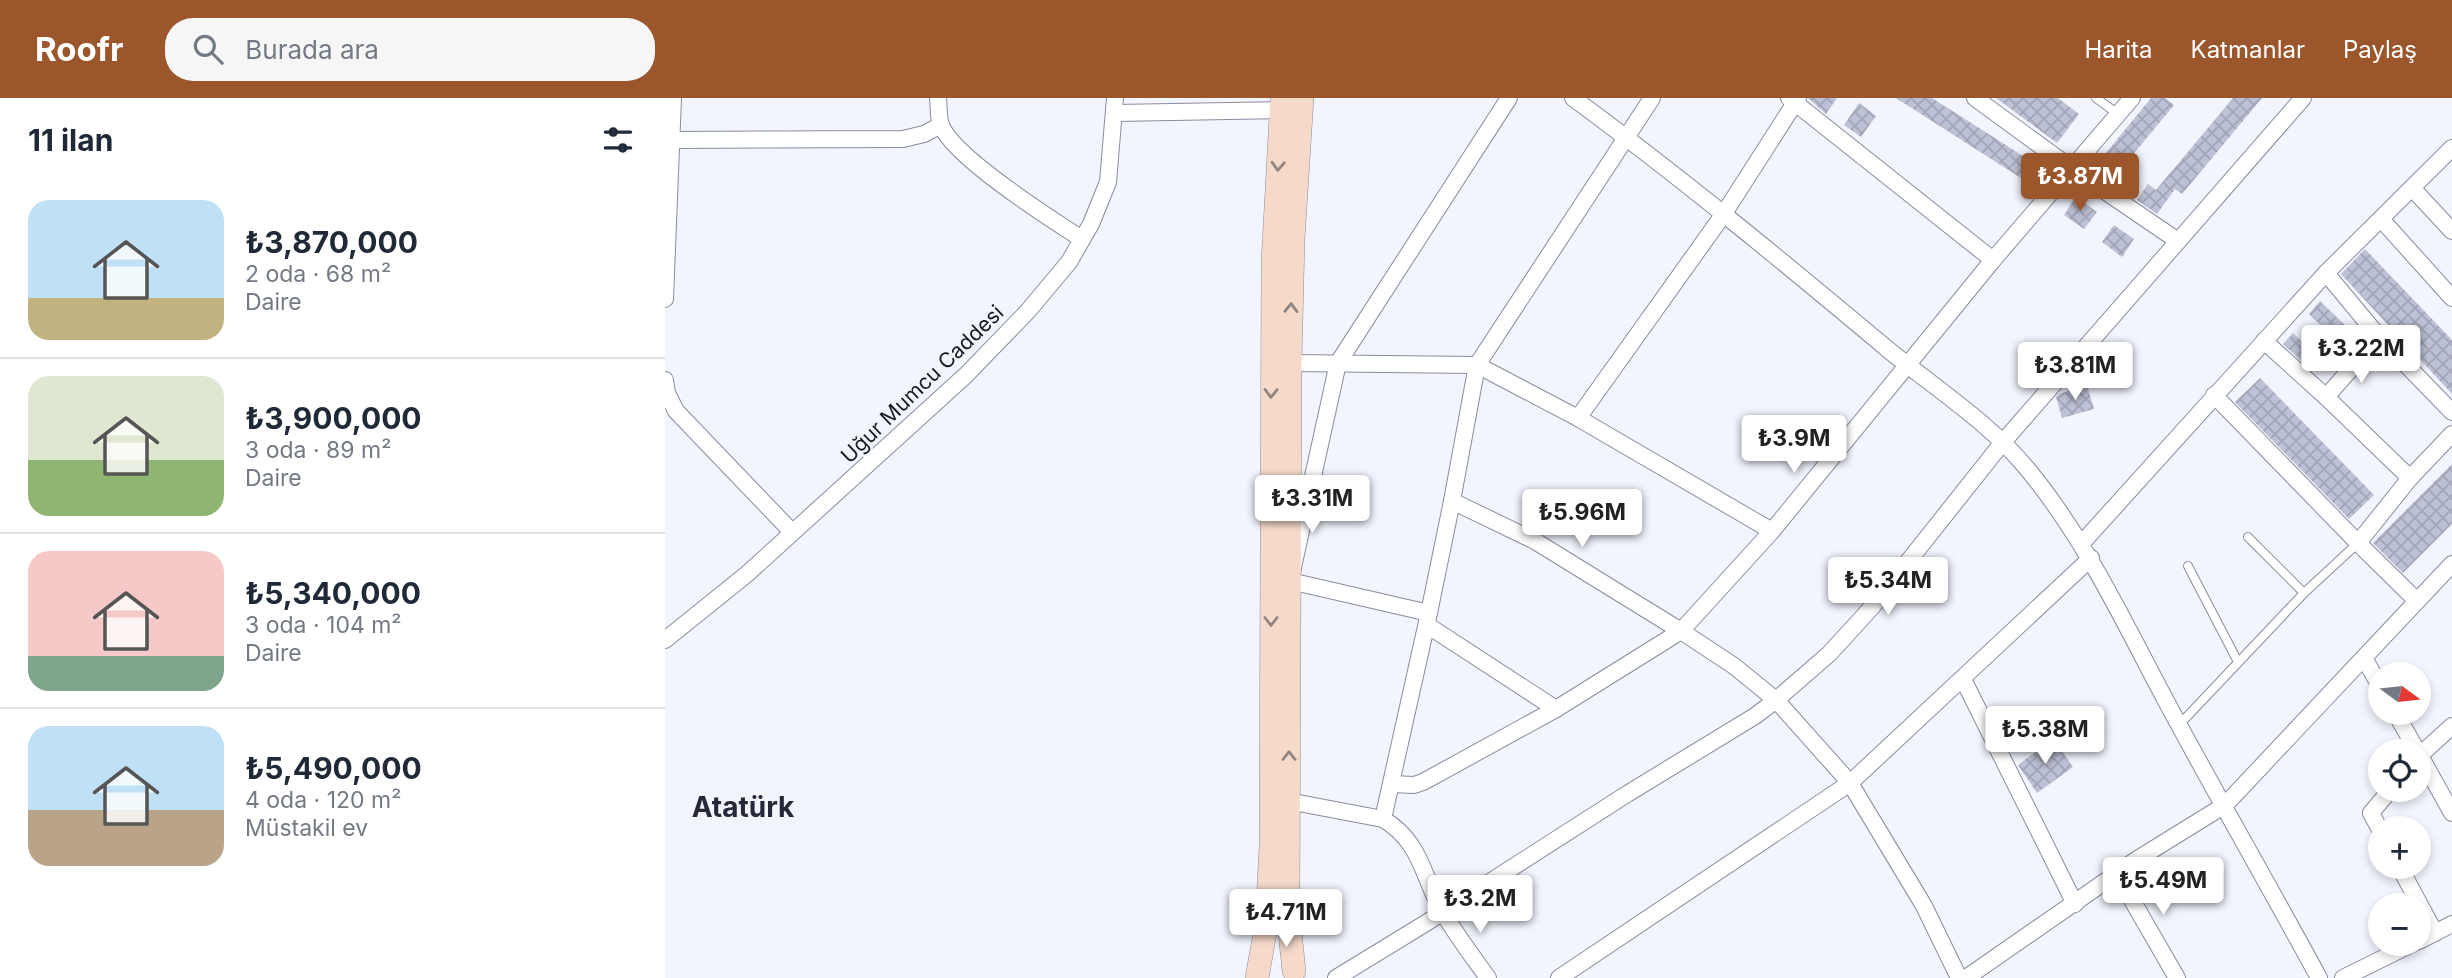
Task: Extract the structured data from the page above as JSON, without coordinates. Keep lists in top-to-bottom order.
{
  "streets": {
    "street": ["Uğur Mumcu Caddesi"]
  },
  "districts": ["Atatürk"],
  "north": "right",
  "page": {
    "header": "Roofr",
    "search": "Burada ara",
    "nav": ["Harita", "Katmanlar", "Paylaş"],
    "heading": "11 ilan",
    "price": [
      "₺3.87M",
      "₺3.22M",
      "₺3.81M",
      "₺3.9M",
      "₺3.31M",
      "₺5.96M",
      "₺5.34M",
      "₺5.38M",
      "₺5.49M",
      "₺3.2M",
      "₺4.71M"
    ],
    "list": [
      {
        "name": "₺3,870,000",
        "note": "2 oda · 68 m² · Daire"
      },
      {
        "name": "₺3,900,000",
        "note": "3 oda · 89 m² · Daire"
      },
      {
        "name": "₺5,340,000",
        "note": "3 oda · 104 m² · Daire"
      },
      {
        "name": "₺5,490,000",
        "note": "4 oda · 120 m² · Müstakil ev"
      }
    ],
    "map_buttons": ["+", "−"]
  }
}
